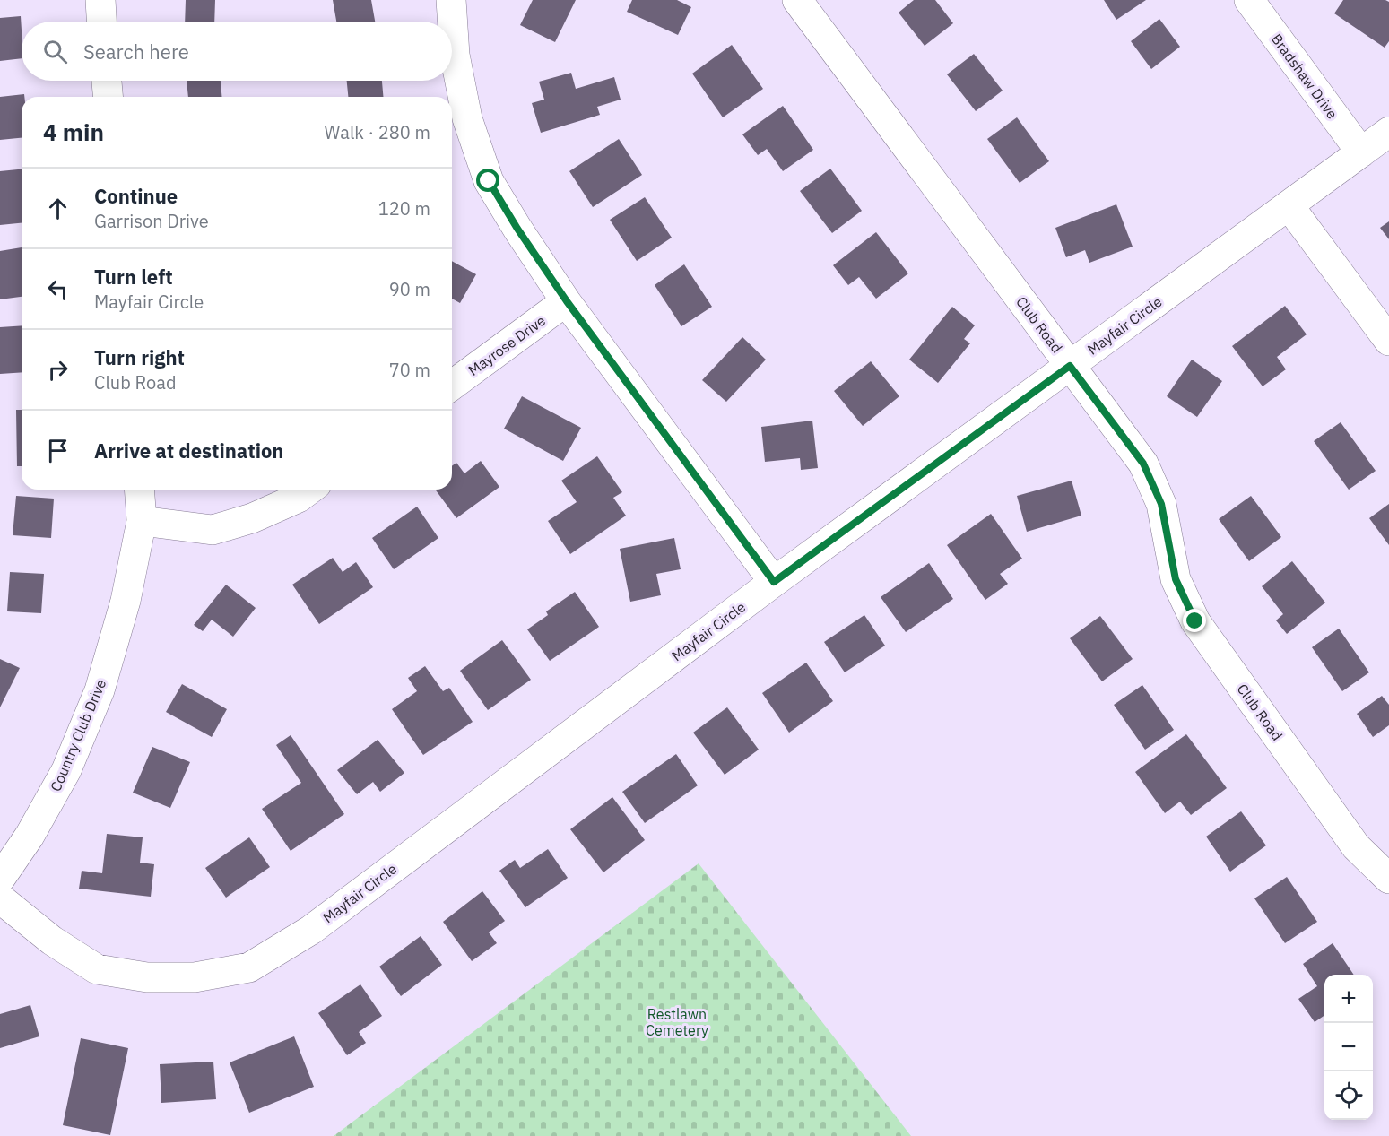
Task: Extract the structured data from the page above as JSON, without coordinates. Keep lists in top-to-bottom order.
{
  "streets": {
    "street": [
      "Bradshaw Drive",
      "Club Road",
      "Mayfair Circle",
      "Mayrose Drive",
      "Country Club Drive"
    ]
  },
  "crossings": [
    ["Bradshaw Drive", "Mayfair Circle"],
    ["Club Road", "Mayfair Circle"]
  ],
  "parks": ["Restlawn Cemetery"],
  "page": {
    "search": "Search here",
    "heading": ["4 min", "Walk · 280 m"],
    "list": [
      ["Continue", "Garrison Drive", "120 m"],
      ["Turn left", "Mayfair Circle", "90 m"],
      ["Turn right", "Club Road", "70 m"],
      "Arrive at destination"
    ],
    "map_buttons": ["+", "−"]
  }
}
